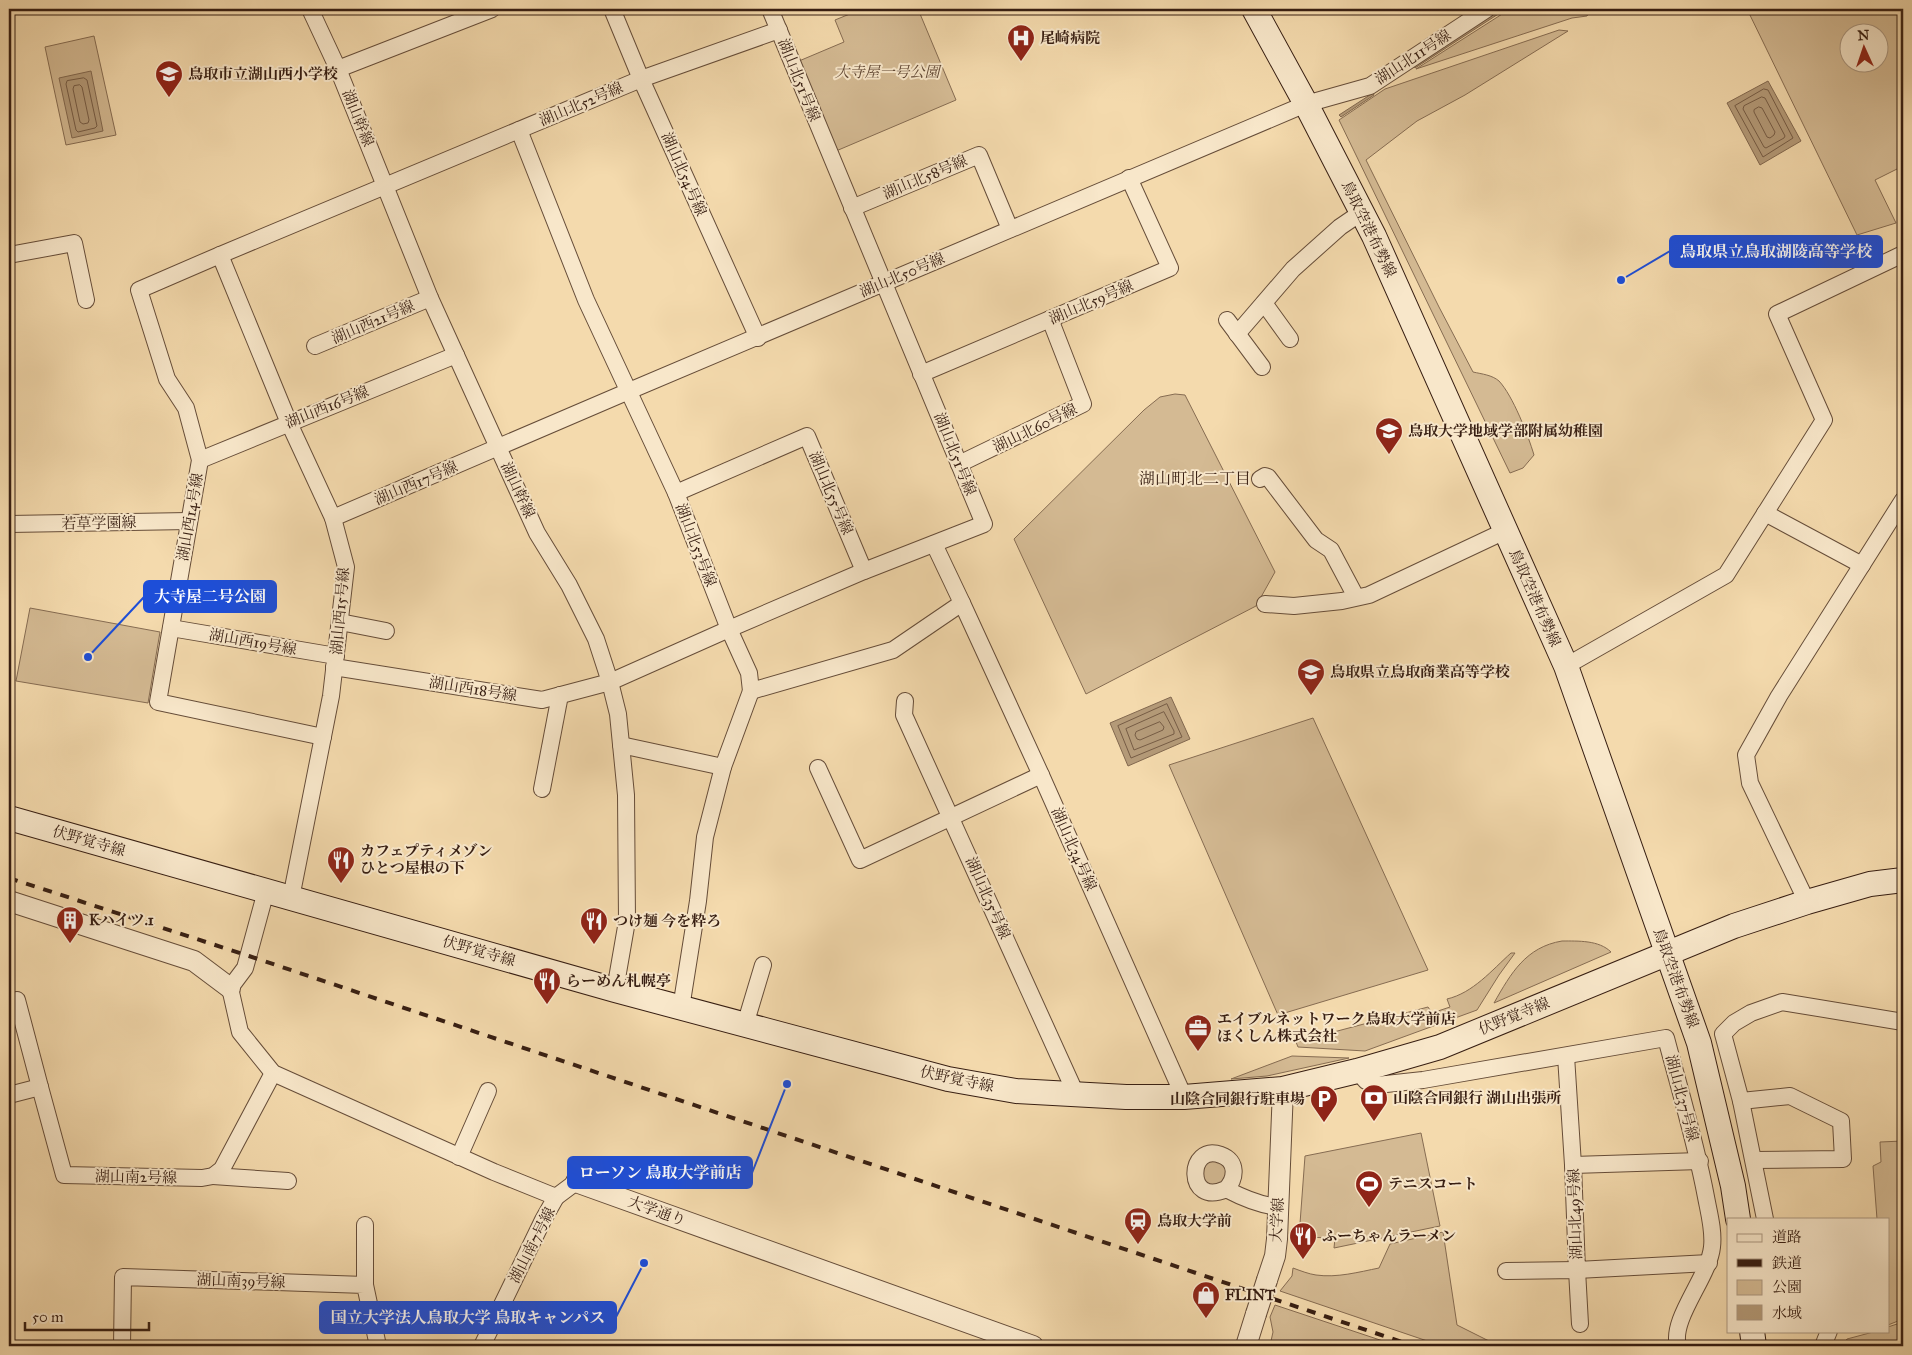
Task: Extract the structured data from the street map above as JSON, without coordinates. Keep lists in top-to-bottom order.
{
  "streets": {
    "main road": ["鳥取空港布勢線", "伏野覚寺線"],
    "street": [
      "湖山北11号線",
      "湖山北51号線",
      "湖山北52号線",
      "湖山幹線",
      "湖山北54号線",
      "湖山北58号線",
      "湖山北50号線",
      "湖山北59号線",
      "湖山西21号線",
      "湖山西16号線",
      "湖山北60号線",
      "湖山西17号線",
      "湖山北55号線",
      "湖山西14号線",
      "若草学園線",
      "湖山北53号線",
      "湖山西15号線",
      "湖山西19号線",
      "湖山西18号線",
      "湖山北34号線",
      "湖山北35号線",
      "湖山北37号線",
      "湖山南2号線",
      "大学通り",
      "湖山北49号線",
      "大学線",
      "湖山南7号線",
      "湖山南39号線"
    ]
  },
  "crossings": [
    ["湖山北11号線", "鳥取空港布勢線"],
    ["湖山北11号線", "湖山北50号線"],
    ["湖山北51号線", "湖山北52号線"],
    ["湖山北51号線", "湖山幹線"],
    ["湖山北51号線", "湖山北58号線"],
    ["湖山北51号線", "湖山北50号線"],
    ["湖山北51号線", "湖山北59号線"],
    ["湖山北51号線", "湖山北60号線"],
    ["湖山北51号線", "湖山北55号線"],
    ["湖山北51号線", "湖山北53号線"],
    ["湖山北51号線", "湖山西18号線"],
    ["湖山北52号線", "湖山幹線"],
    ["湖山北52号線", "湖山北54号線"],
    ["湖山北52号線", "湖山西14号線"],
    ["湖山北52号線", "湖山北53号線"],
    ["湖山幹線", "湖山北50号線"],
    ["湖山幹線", "湖山西21号線"],
    ["湖山幹線", "湖山西16号線"],
    ["湖山幹線", "湖山西17号線"],
    ["湖山幹線", "湖山西14号線"],
    ["湖山幹線", "湖山西18号線"],
    ["湖山幹線", "伏野覚寺線"],
    ["湖山北54号線", "湖山北50号線"],
    ["湖山北58号線", "湖山北50号線"],
    ["鳥取空港布勢線", "湖山北50号線"],
    ["鳥取空港布勢線", "伏野覚寺線"],
    ["湖山北50号線", "湖山北59号線"],
    ["湖山北50号線", "湖山西17号線"],
    ["湖山北50号線", "湖山北53号線"],
    ["湖山北59号線", "湖山北60号線"],
    ["湖山西16号線", "湖山西14号線"],
    ["湖山西16号線", "湖山西15号線"],
    ["湖山西17号線", "湖山西15号線"],
    ["湖山北55号線", "湖山北53号線"],
    ["湖山西14号線", "若草学園線"],
    ["湖山西14号線", "湖山西15号線"],
    ["湖山西14号線", "湖山西19号線"],
    ["湖山西15号線", "湖山西19号線"],
    ["湖山西15号線", "湖山西18号線"],
    ["湖山西15号線", "伏野覚寺線"],
    ["湖山西19号線", "湖山西18号線"],
    ["伏野覚寺線", "湖山北34号線"],
    ["伏野覚寺線", "湖山北35号線"],
    ["伏野覚寺線", "湖山北37号線"],
    ["伏野覚寺線", "大学線"],
    ["湖山北37号線", "湖山北49号線"],
    ["大学通り", "湖山南7号線"]
  ],
  "districts": ["湖山町北二丁目"],
  "parks": ["大寺屋一号公園"],
  "places": {
    "hospital": ["尾崎病院"],
    "school or university": ["鳥取市立湖山西小学校", "鳥取大学地域学部附属幼稚園", "鳥取県立鳥取商業高等学校"],
    "other": [
      "鳥取県立鳥取湖陵高等学校",
      "大寺屋二号公園",
      "ローソン 鳥取大学前店",
      "国立大学法人鳥取大学 鳥取キャンパス"
    ],
    "restaurant": [
      "カフェプティメゾン ひとつ屋根の下",
      "つけ麺 今を粋ろ",
      "らーめん札幌亭",
      "ふーちゃんラーメン"
    ],
    "building": ["Kハイツ.1"],
    "office": ["エイブルネットワーク鳥取大学前店 ほくしん株式会社"],
    "bank": ["山陰合同銀行 湖山出張所"],
    "parking": ["山陰合同銀行駐車場"],
    "sports": ["テニスコート"],
    "station": ["鳥取大学前"],
    "shop": ["FLINT"]
  },
  "legend": [
    "道路",
    "鉄道",
    "公園",
    "水域"
  ],
  "scale_bar": "50 m",
  "north": "top"
}
